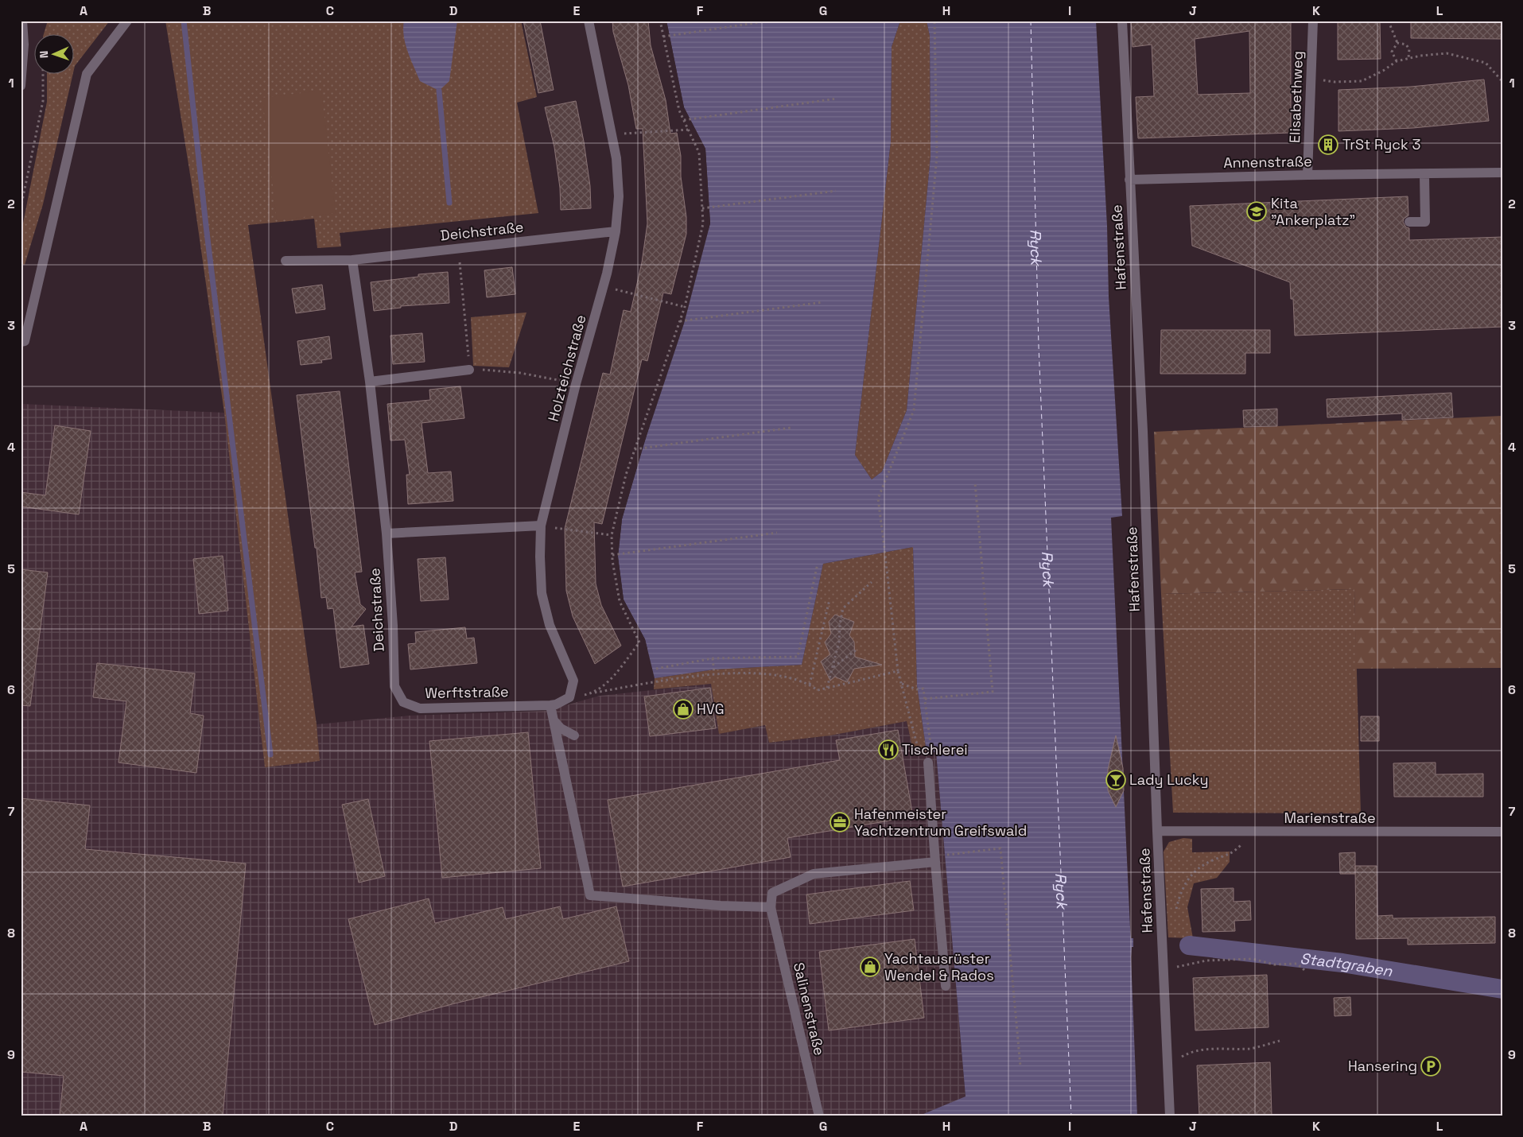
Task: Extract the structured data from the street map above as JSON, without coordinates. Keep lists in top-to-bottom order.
{
  "streets": {
    "street": [
      "Elisabethweg",
      "Annenstraße",
      "Deichstraße",
      "Hafenstraße",
      "Holzteichstraße",
      "Werftstraße",
      "Marienstraße",
      "Salinenstraße"
    ]
  },
  "crossings": [
    ["Elisabethweg", "Annenstraße"],
    ["Annenstraße", "Hafenstraße"],
    ["Deichstraße", "Holzteichstraße"],
    ["Deichstraße", "Werftstraße"],
    ["Hafenstraße", "Marienstraße"]
  ],
  "water": ["Ryck", "Stadtgraben"],
  "places": {
    "building": ["TrSt Ryck 3"],
    "school or university": ["Kita \"Ankerplatz\""],
    "shop": ["HVG", "Yachtausrüster Wendel & Rados"],
    "restaurant": ["Tischlerei"],
    "bar": ["Lady Lucky"],
    "office": ["Hafenmeister Yachtzentrum Greifswald"],
    "parking": ["Hansering"]
  },
  "north": "left",
  "grid": {
    "columns": [
      "A",
      "B",
      "C",
      "D",
      "E",
      "F",
      "G",
      "H",
      "I",
      "J",
      "K",
      "L"
    ],
    "rows": [
      "1",
      "2",
      "3",
      "4",
      "5",
      "6",
      "7",
      "8",
      "9"
    ]
  }
}
